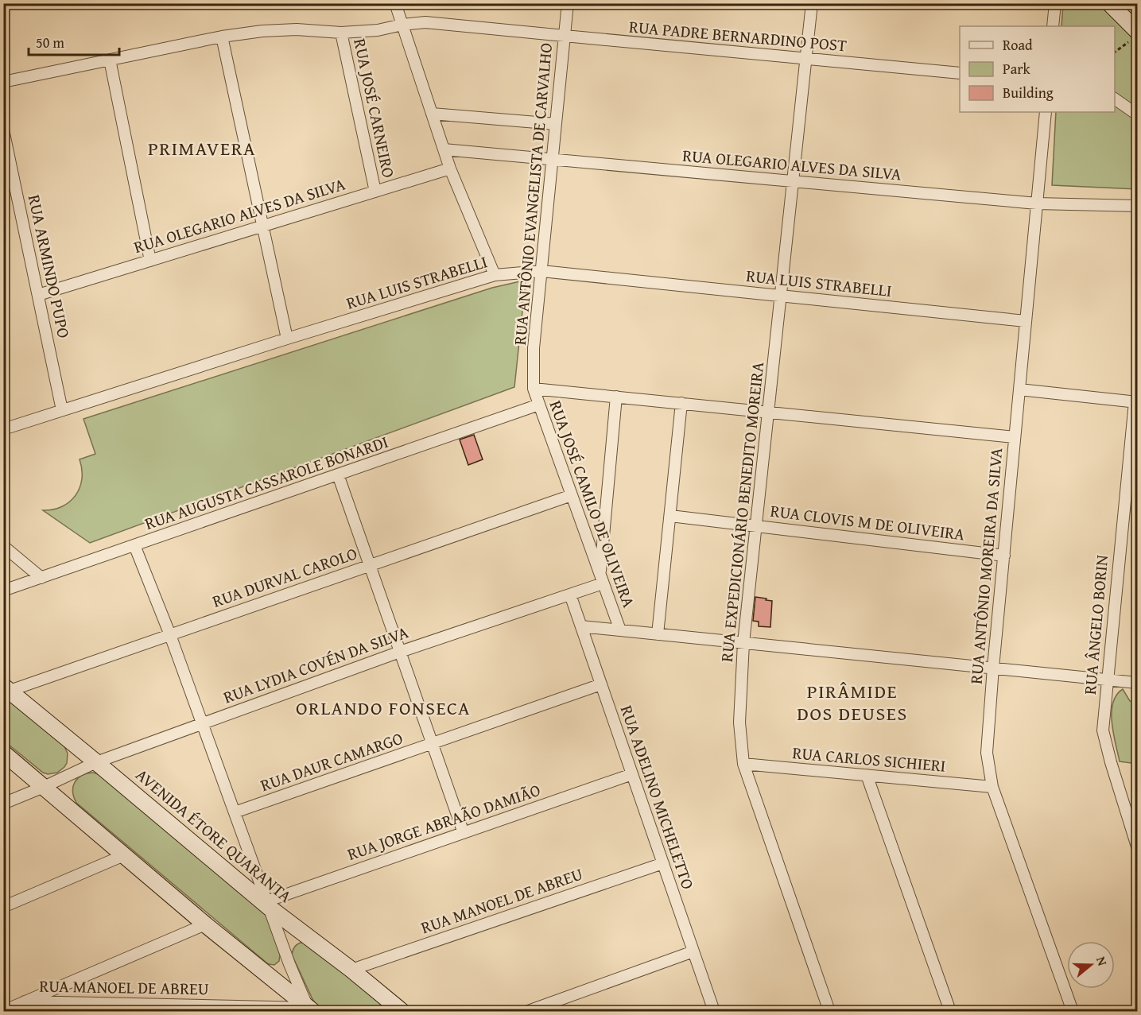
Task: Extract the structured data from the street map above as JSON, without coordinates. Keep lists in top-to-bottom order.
{
  "streets": {
    "street": [
      "RUA PADRE BERNARDINO POST",
      "RUA JOSÉ CARNEIRO",
      "RUA OLEGARIO ALVES DA SILVA",
      "RUA ANTÔNIO EVANGELISTA DE CARVALHO",
      "RUA ARMINDO PUPO",
      "RUA LUIS STRABELLI",
      "RUA AUGUSTA CASSAROLE BONARDI",
      "RUA JOSÉ CAMILO DE OLIVEIRA",
      "RUA EXPEDICIONÁRIO BENEDITO MOREIRA",
      "RUA CLOVIS M DE OLIVEIRA",
      "RUA ANTÔNIO MOREIRA DA SILVA",
      "RUA DURVAL CAROLO",
      "RUA ÂNGELO BORIN",
      "RUA LYDIA COVÉN DA SILVA",
      "RUA CARLOS SICHIERI",
      "RUA DAUR CAMARGO",
      "RUA ADELINO MICHELETTO",
      "RUA JORGE ABRAÃO DAMIÃO",
      "AVENIDA ÉTORE QUARANTA",
      "RUA MANOEL DE ABREU"
    ]
  },
  "crossings": [
    ["RUA PADRE BERNARDINO POST", "RUA JOSÉ CARNEIRO"],
    ["RUA PADRE BERNARDINO POST", "RUA ANTÔNIO EVANGELISTA DE CARVALHO"],
    ["RUA PADRE BERNARDINO POST", "RUA EXPEDICIONÁRIO BENEDITO MOREIRA"],
    ["RUA JOSÉ CARNEIRO", "RUA OLEGARIO ALVES DA SILVA"],
    ["RUA OLEGARIO ALVES DA SILVA", "RUA ANTÔNIO EVANGELISTA DE CARVALHO"],
    ["RUA OLEGARIO ALVES DA SILVA", "RUA ARMINDO PUPO"],
    ["RUA OLEGARIO ALVES DA SILVA", "RUA EXPEDICIONÁRIO BENEDITO MOREIRA"],
    ["RUA OLEGARIO ALVES DA SILVA", "RUA ANTÔNIO MOREIRA DA SILVA"],
    ["RUA ANTÔNIO EVANGELISTA DE CARVALHO", "RUA LUIS STRABELLI"],
    ["RUA ANTÔNIO EVANGELISTA DE CARVALHO", "RUA JOSÉ CAMILO DE OLIVEIRA"],
    ["RUA ARMINDO PUPO", "RUA LUIS STRABELLI"],
    ["RUA LUIS STRABELLI", "RUA EXPEDICIONÁRIO BENEDITO MOREIRA"],
    ["RUA LUIS STRABELLI", "RUA ANTÔNIO MOREIRA DA SILVA"],
    ["RUA AUGUSTA CASSAROLE BONARDI", "RUA JOSÉ CAMILO DE OLIVEIRA"],
    ["RUA JOSÉ CAMILO DE OLIVEIRA", "RUA DURVAL CAROLO"],
    ["RUA JOSÉ CAMILO DE OLIVEIRA", "RUA LYDIA COVÉN DA SILVA"],
    ["RUA EXPEDICIONÁRIO BENEDITO MOREIRA", "RUA CLOVIS M DE OLIVEIRA"],
    ["RUA EXPEDICIONÁRIO BENEDITO MOREIRA", "RUA CARLOS SICHIERI"],
    ["RUA CLOVIS M DE OLIVEIRA", "RUA ANTÔNIO MOREIRA DA SILVA"],
    ["RUA ANTÔNIO MOREIRA DA SILVA", "RUA CARLOS SICHIERI"],
    ["RUA DURVAL CAROLO", "AVENIDA ÉTORE QUARANTA"],
    ["RUA LYDIA COVÉN DA SILVA", "RUA ADELINO MICHELETTO"],
    ["RUA LYDIA COVÉN DA SILVA", "AVENIDA ÉTORE QUARANTA"],
    ["RUA DAUR CAMARGO", "RUA ADELINO MICHELETTO"],
    ["RUA ADELINO MICHELETTO", "RUA JORGE ABRAÃO DAMIÃO"],
    ["RUA ADELINO MICHELETTO", "RUA MANOEL DE ABREU"],
    ["RUA JORGE ABRAÃO DAMIÃO", "AVENIDA ÉTORE QUARANTA"],
    ["AVENIDA ÉTORE QUARANTA", "RUA MANOEL DE ABREU"]
  ],
  "districts": ["PRIMAVERA", "PIRÂMIDE DOS DEUSES", "ORLANDO FONSECA"],
  "legend": ["Road", "Park", "Building"],
  "scale_bar": "50 m",
  "north": "right"
}
